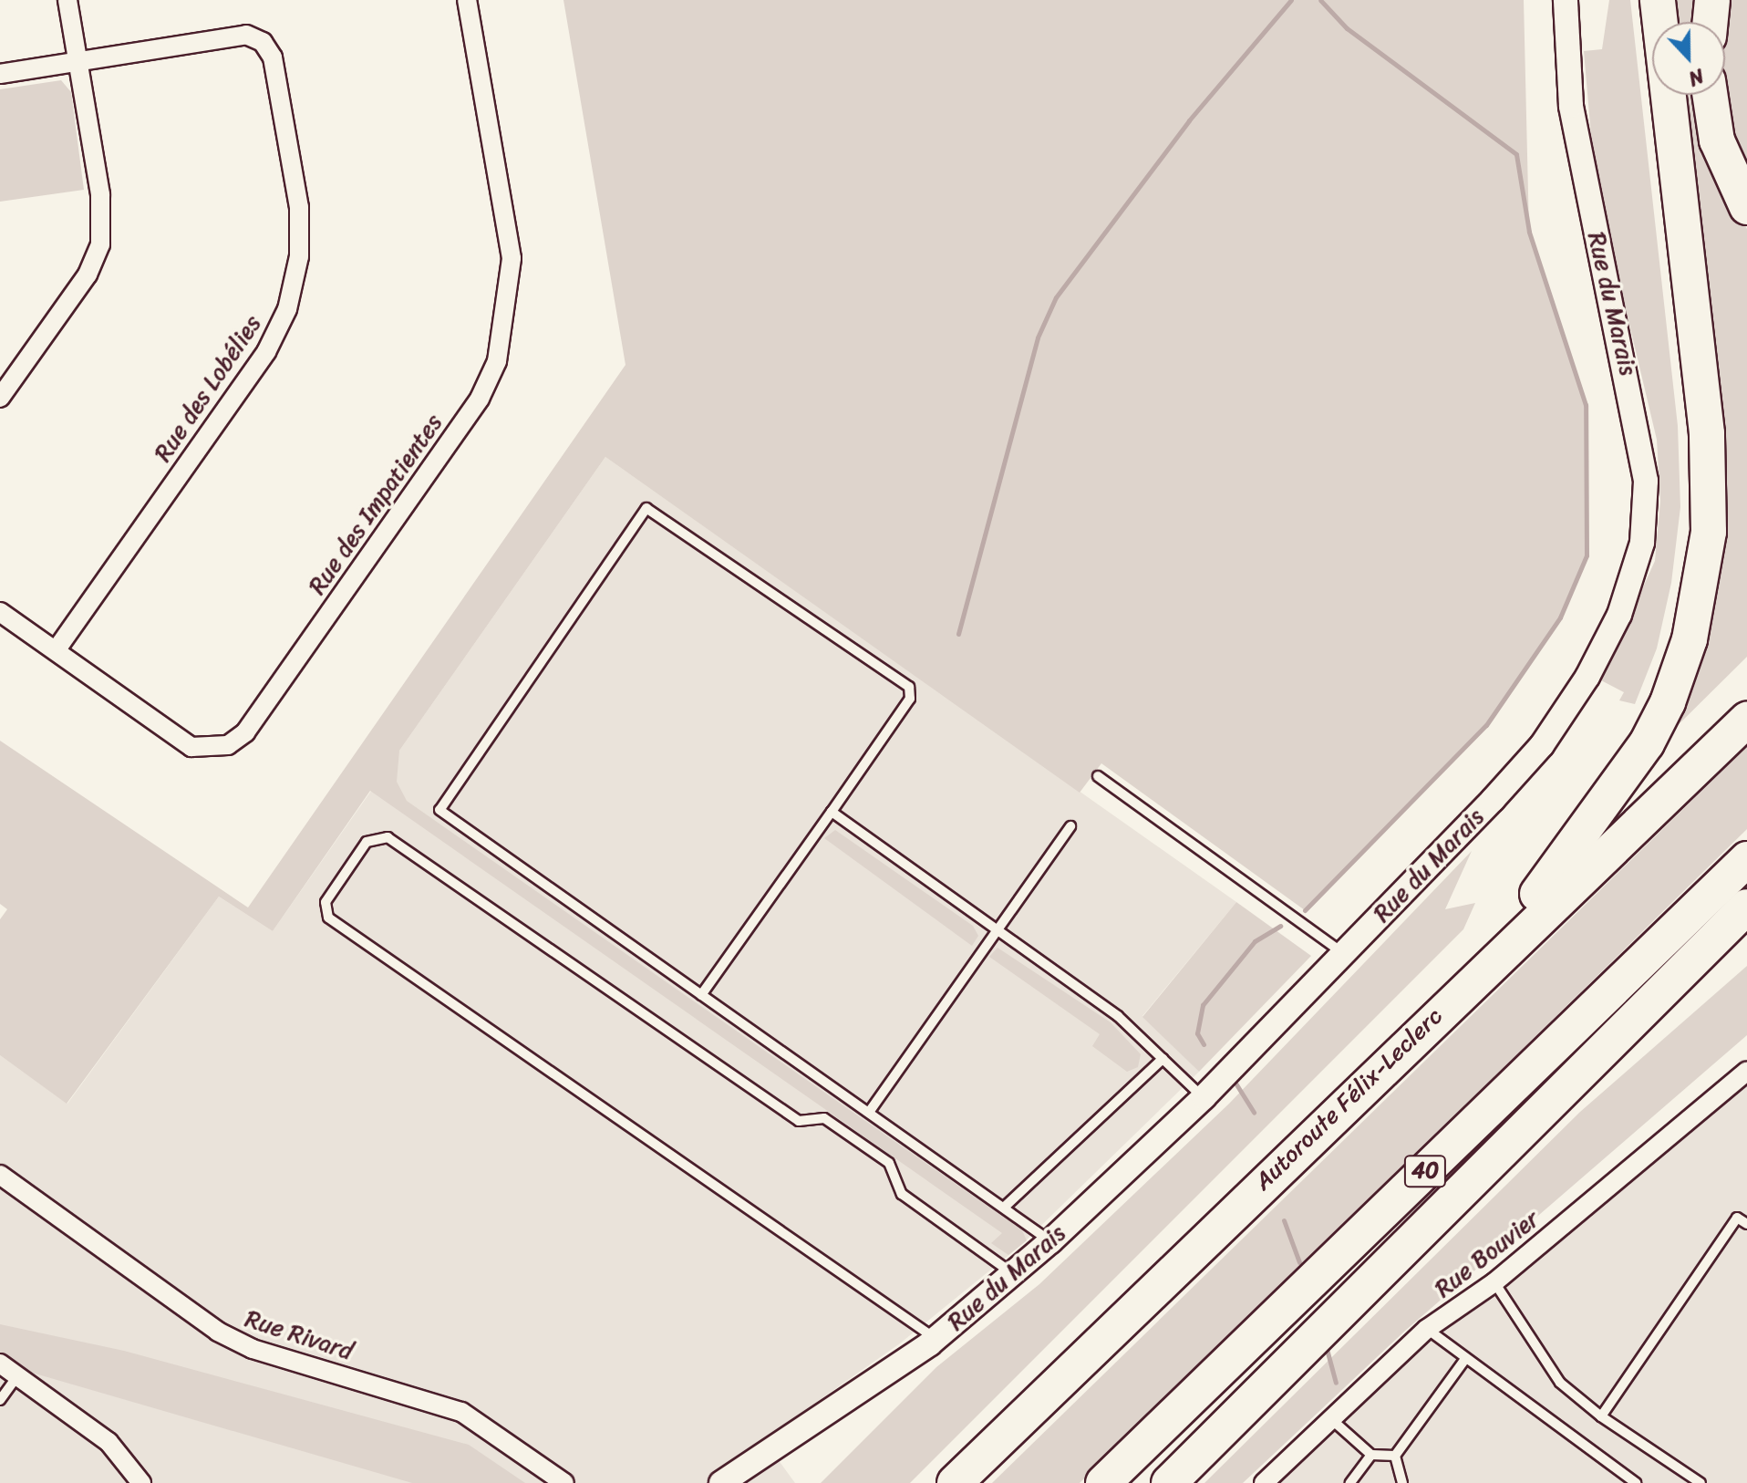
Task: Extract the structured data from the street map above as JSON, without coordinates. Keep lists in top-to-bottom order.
{
  "streets": {
    "highway": ["Autoroute Félix-Leclerc", "40"],
    "street": [
      "Rue du Marais",
      "Rue des Lobélies",
      "Rue des Impatientes",
      "Rue Bouvier",
      "Rue Rivard"
    ]
  },
  "crossings": [
    ["Rue des Lobélies", "Rue des Impatientes"]
  ],
  "north": "bottom"
}
